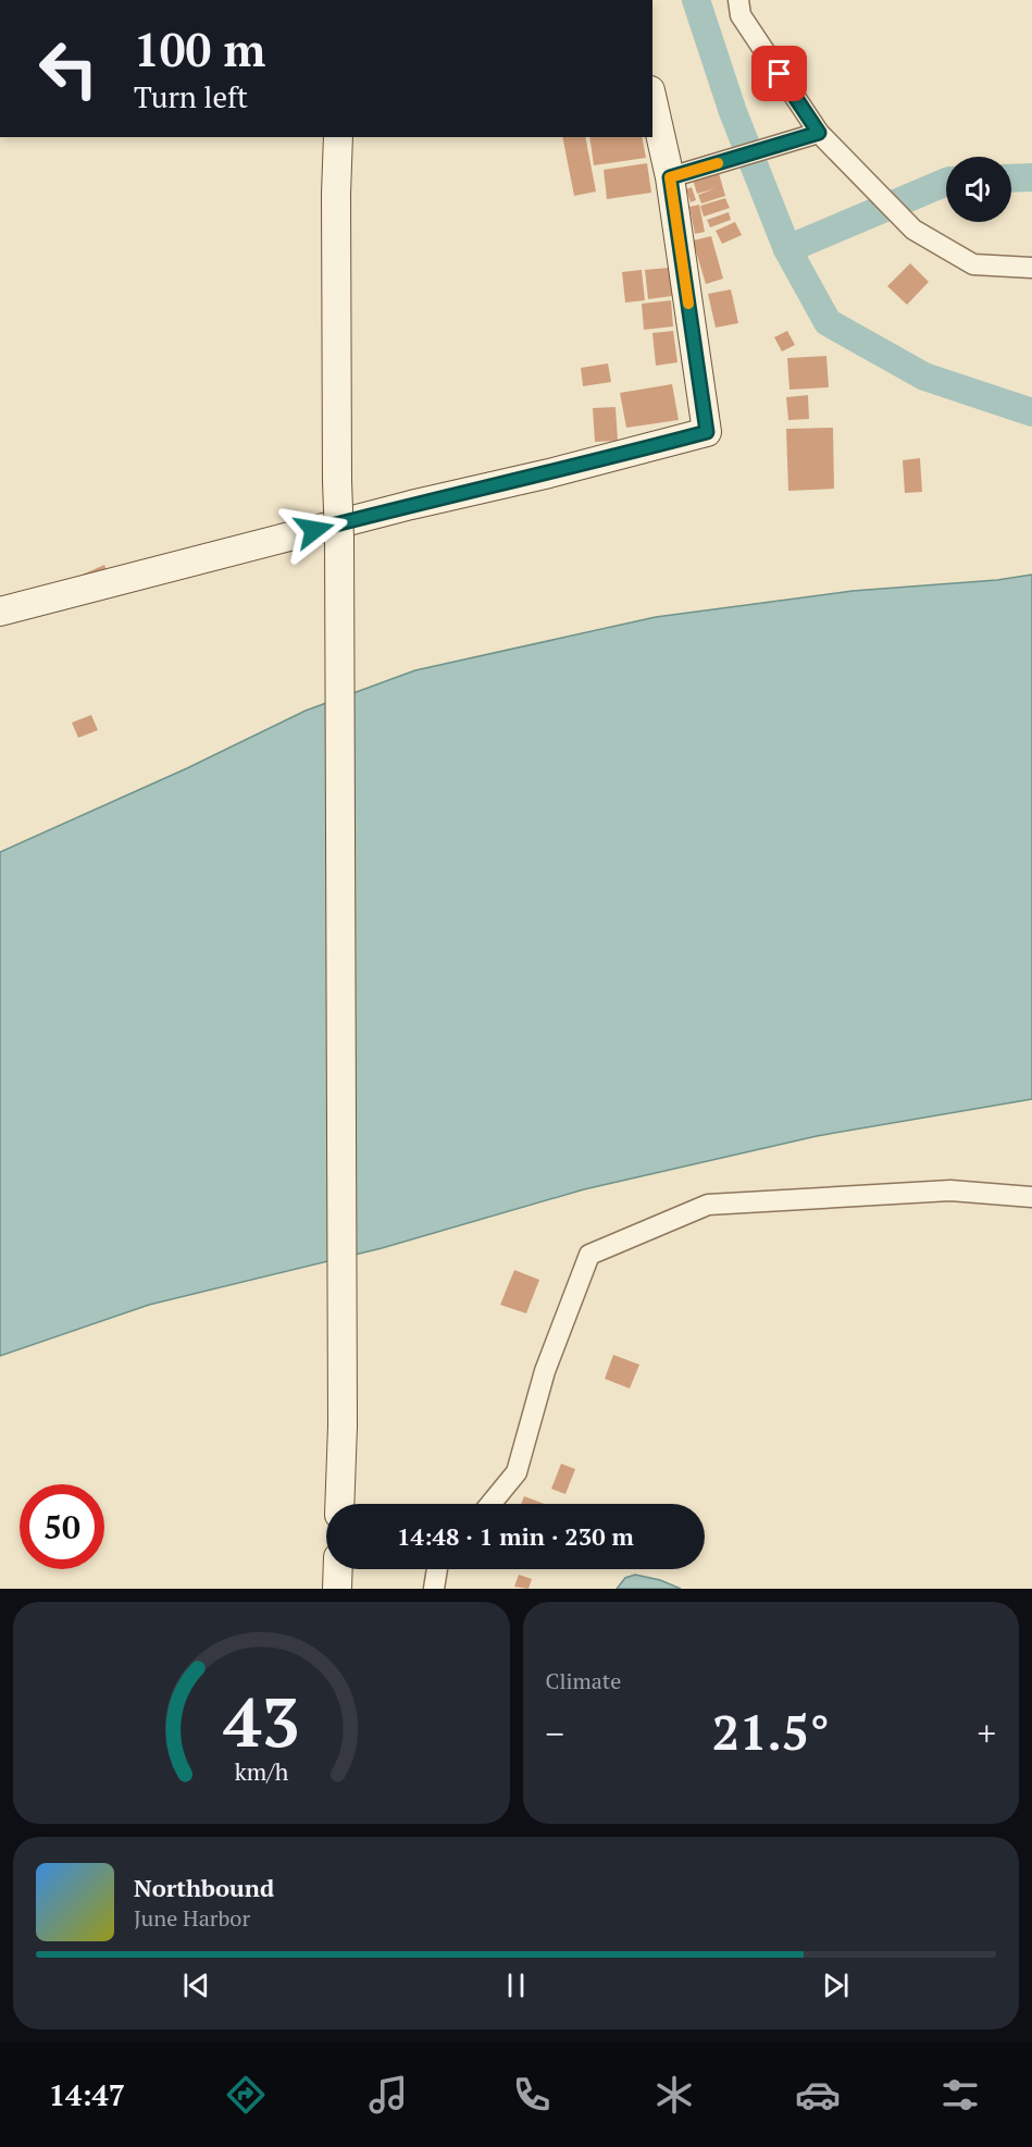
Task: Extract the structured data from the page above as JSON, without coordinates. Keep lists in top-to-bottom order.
{
  "page": {
    "turn": ["100 m", "Turn left"],
    "limit": "50",
    "trip": "14:48 · 1 min · 230 m",
    "tile": "Climate",
    "heat": ["−", "21.5°", "+"],
    "song": ["Northbound", "June Harbor"],
    "tabs": "14:47",
    "gauge": ["43", "km/h"]
  }
}
